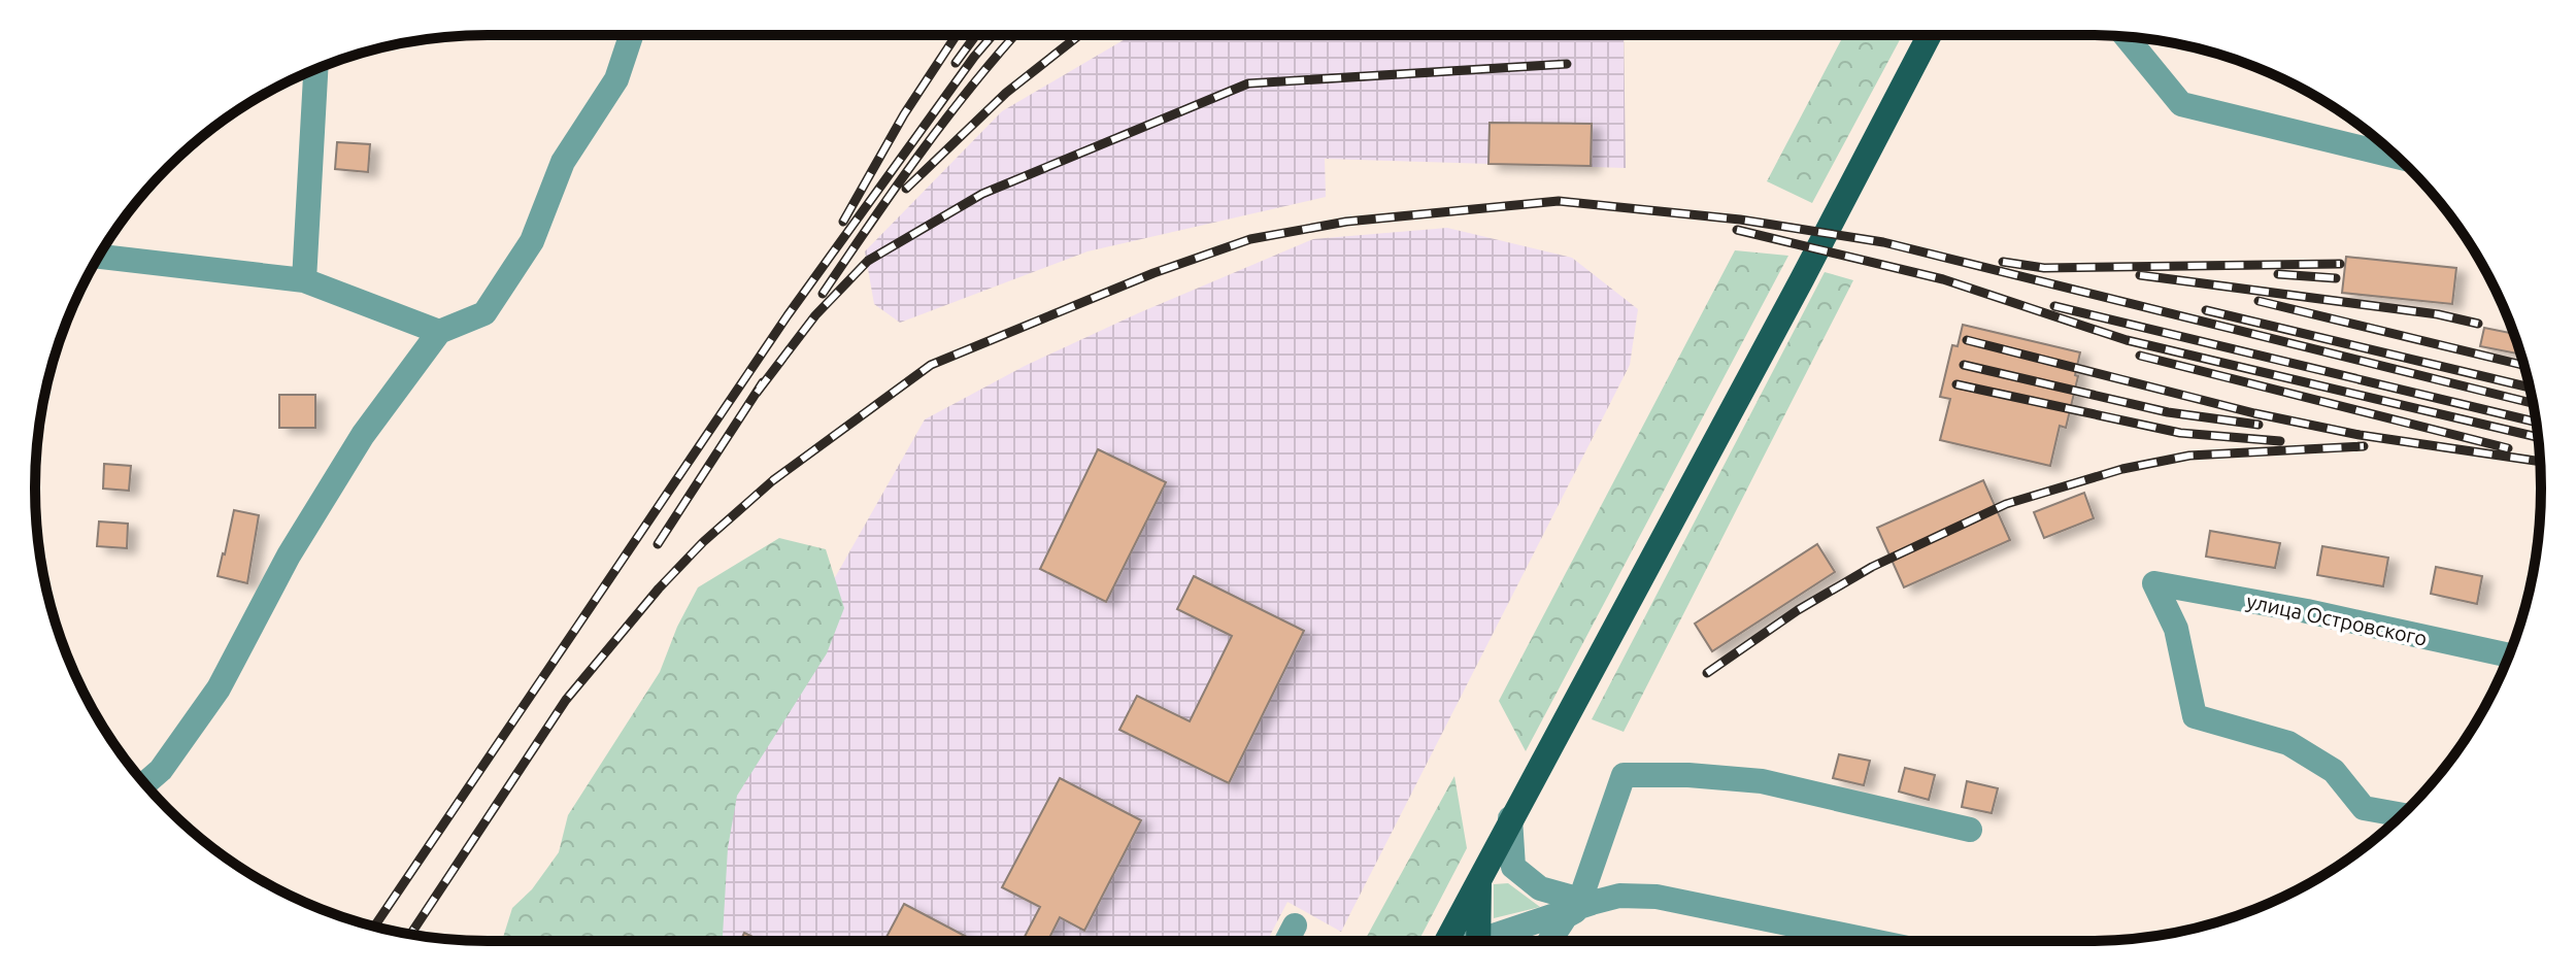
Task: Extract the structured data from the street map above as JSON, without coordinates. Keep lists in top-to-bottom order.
{
  "streets": {
    "street": ["улица Островского"]
  }
}
